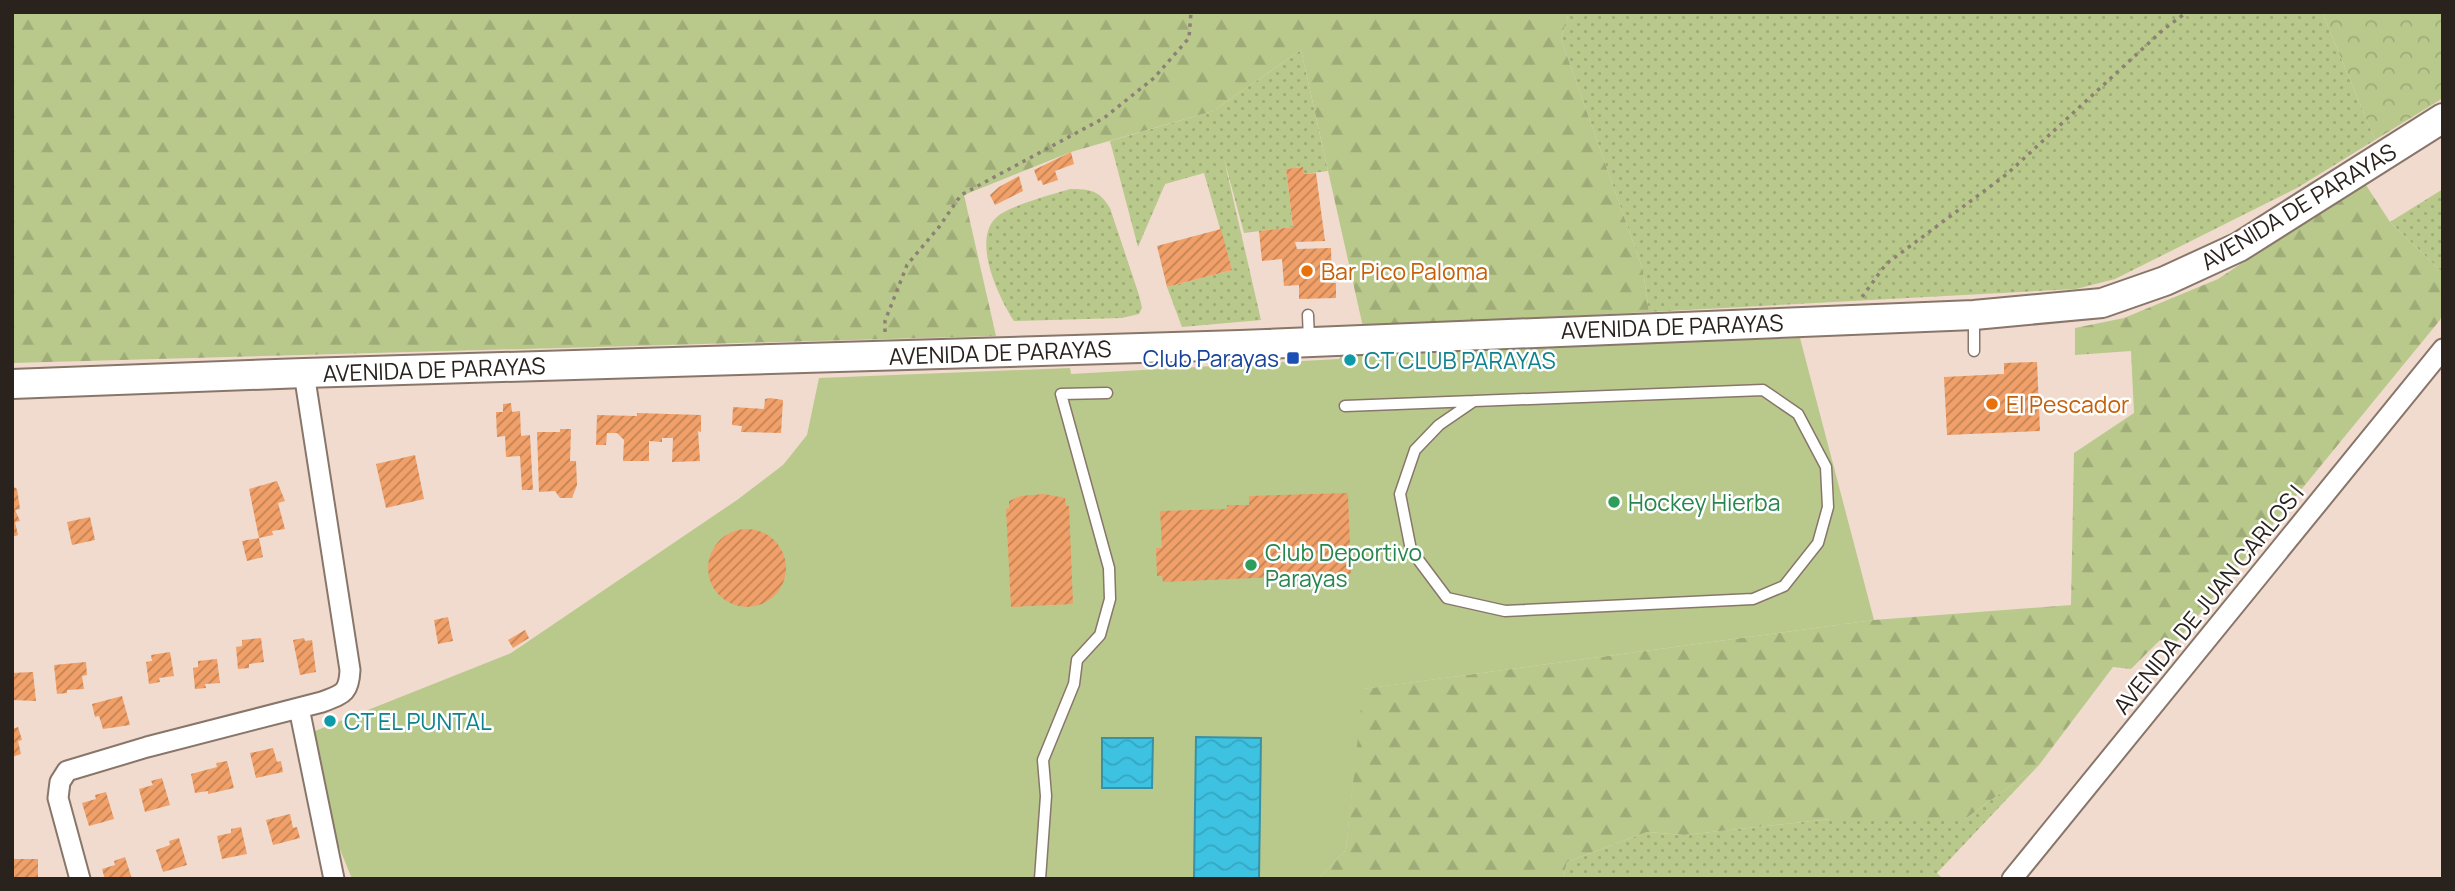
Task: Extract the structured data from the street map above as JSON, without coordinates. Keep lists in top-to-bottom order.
{
  "streets": {
    "street": ["AVENIDA DE PARAYAS", "AVENIDA DE JUAN CARLOS I"]
  },
  "places": {
    "other": [
      "Bar Pico Paloma",
      "CT CLUB PARAYAS",
      "El Pescador",
      "Hockey Hierba",
      "Club Deportivo Parayas",
      "CT EL PUNTAL"
    ],
    "transit": ["Club Parayas"]
  }
}
